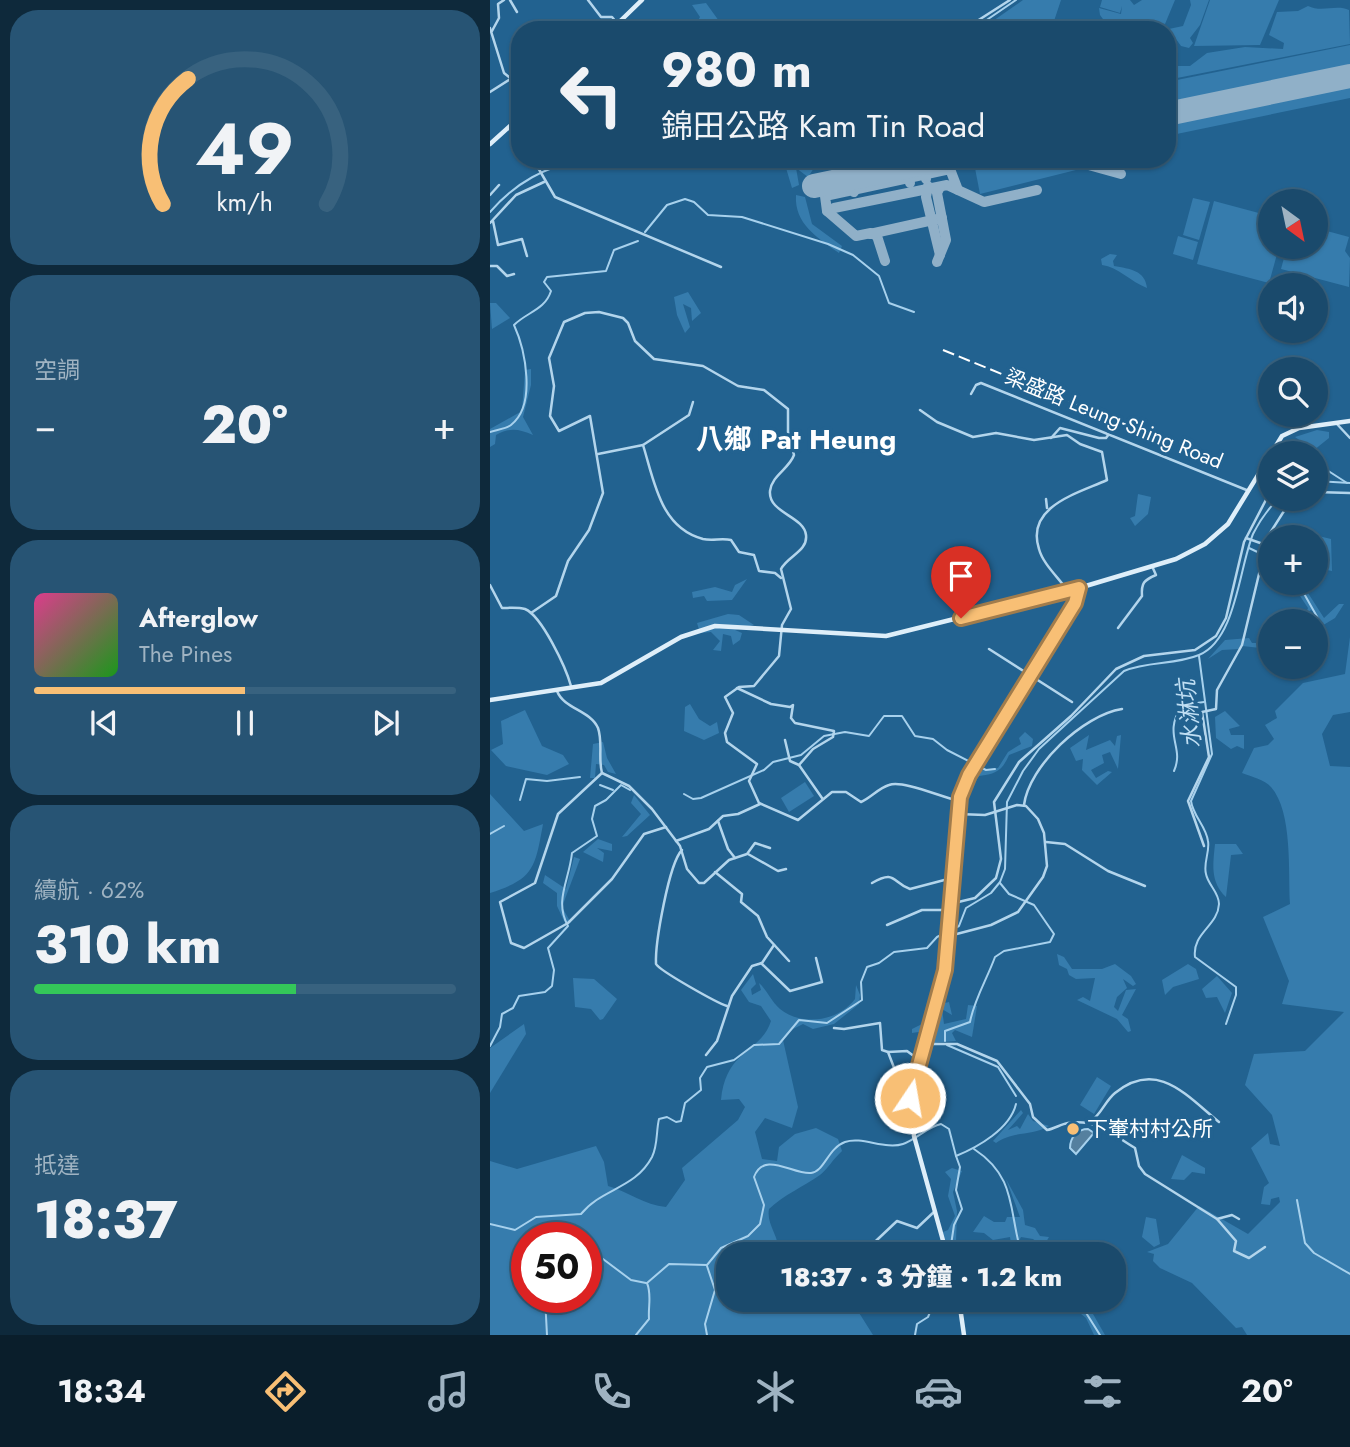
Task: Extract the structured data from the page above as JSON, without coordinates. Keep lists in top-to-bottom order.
{
  "streets": {
    "street": ["梁盛路 Leung Shing Road"]
  },
  "districts": ["八鄉 Pat Heung"],
  "water": ["水淋坑"],
  "places": ["下輋村村公所"],
  "north": "bottom right",
  "page": {
    "turn": ["980 m", "錦田公路 Kam Tin Road"],
    "map_buttons": ["+", "−"],
    "tile": [
      "空調",
      ["續航 · 62%", "310 km"],
      ["抵達", "18:37"]
    ],
    "heat": ["−", "20°", "+"],
    "song": ["Afterglow", "The Pines"],
    "limit": "50",
    "trip": "18:37 · 3 分鐘 · 1.2 km",
    "tabs": ["18:34", "20°"],
    "gauge": ["49", "km/h"]
  }
}
